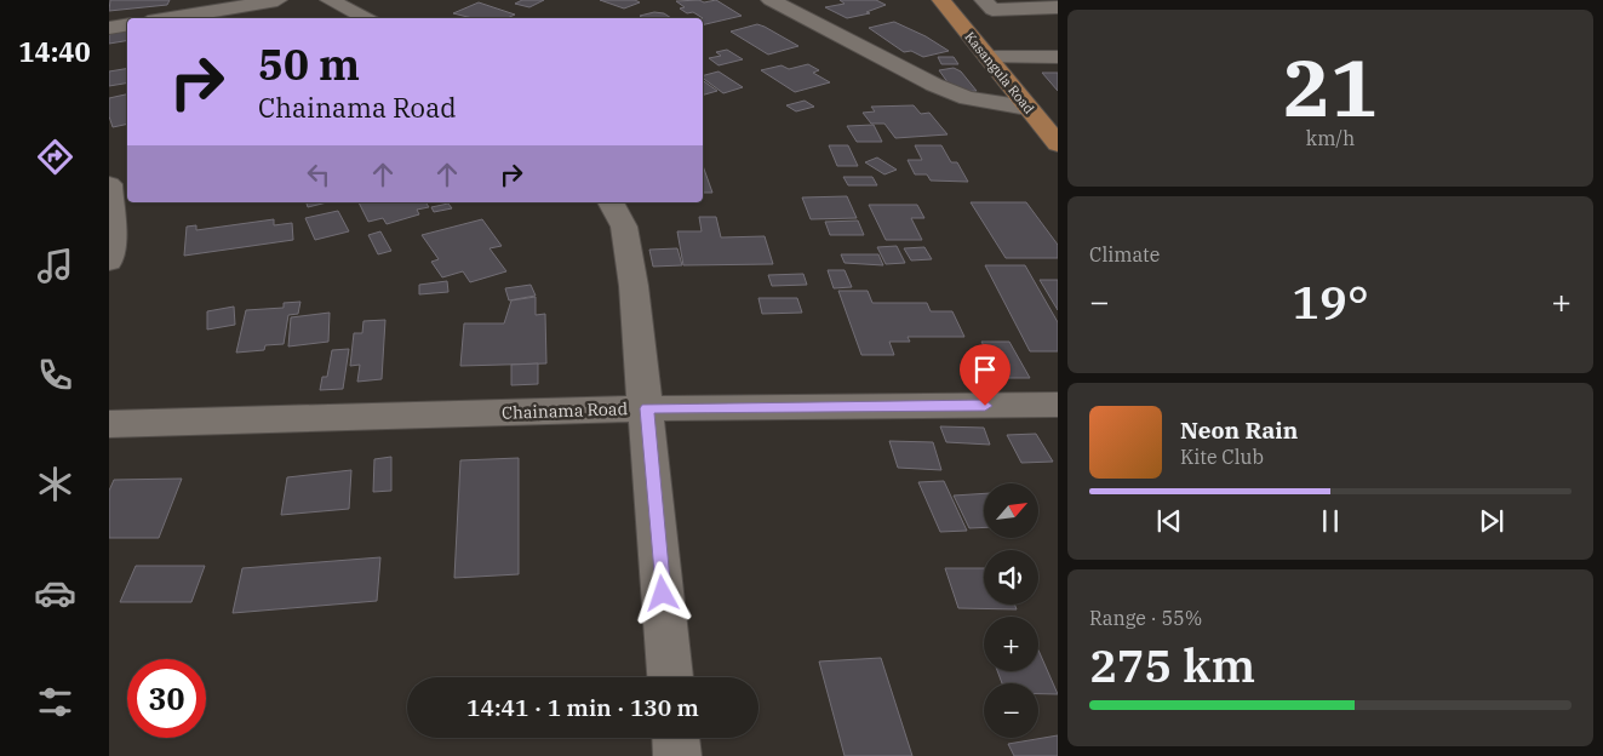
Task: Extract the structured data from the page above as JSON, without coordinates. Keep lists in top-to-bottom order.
{
  "streets": {
    "main road": ["Kasangula Road"],
    "street": ["Chainama Road"]
  },
  "north": "top right",
  "page": {
    "tabs": "14:40",
    "tile": [
      ["21", "km/h"],
      "Climate",
      ["Range · 55%", "275 km"]
    ],
    "turn": ["50 m", "Chainama Road"],
    "heat": ["−", "19°", "+"],
    "song": ["Neon Rain", "Kite Club"],
    "map_buttons": ["+", "−"],
    "limit": "30",
    "trip": "14:41 · 1 min · 130 m"
  }
}
